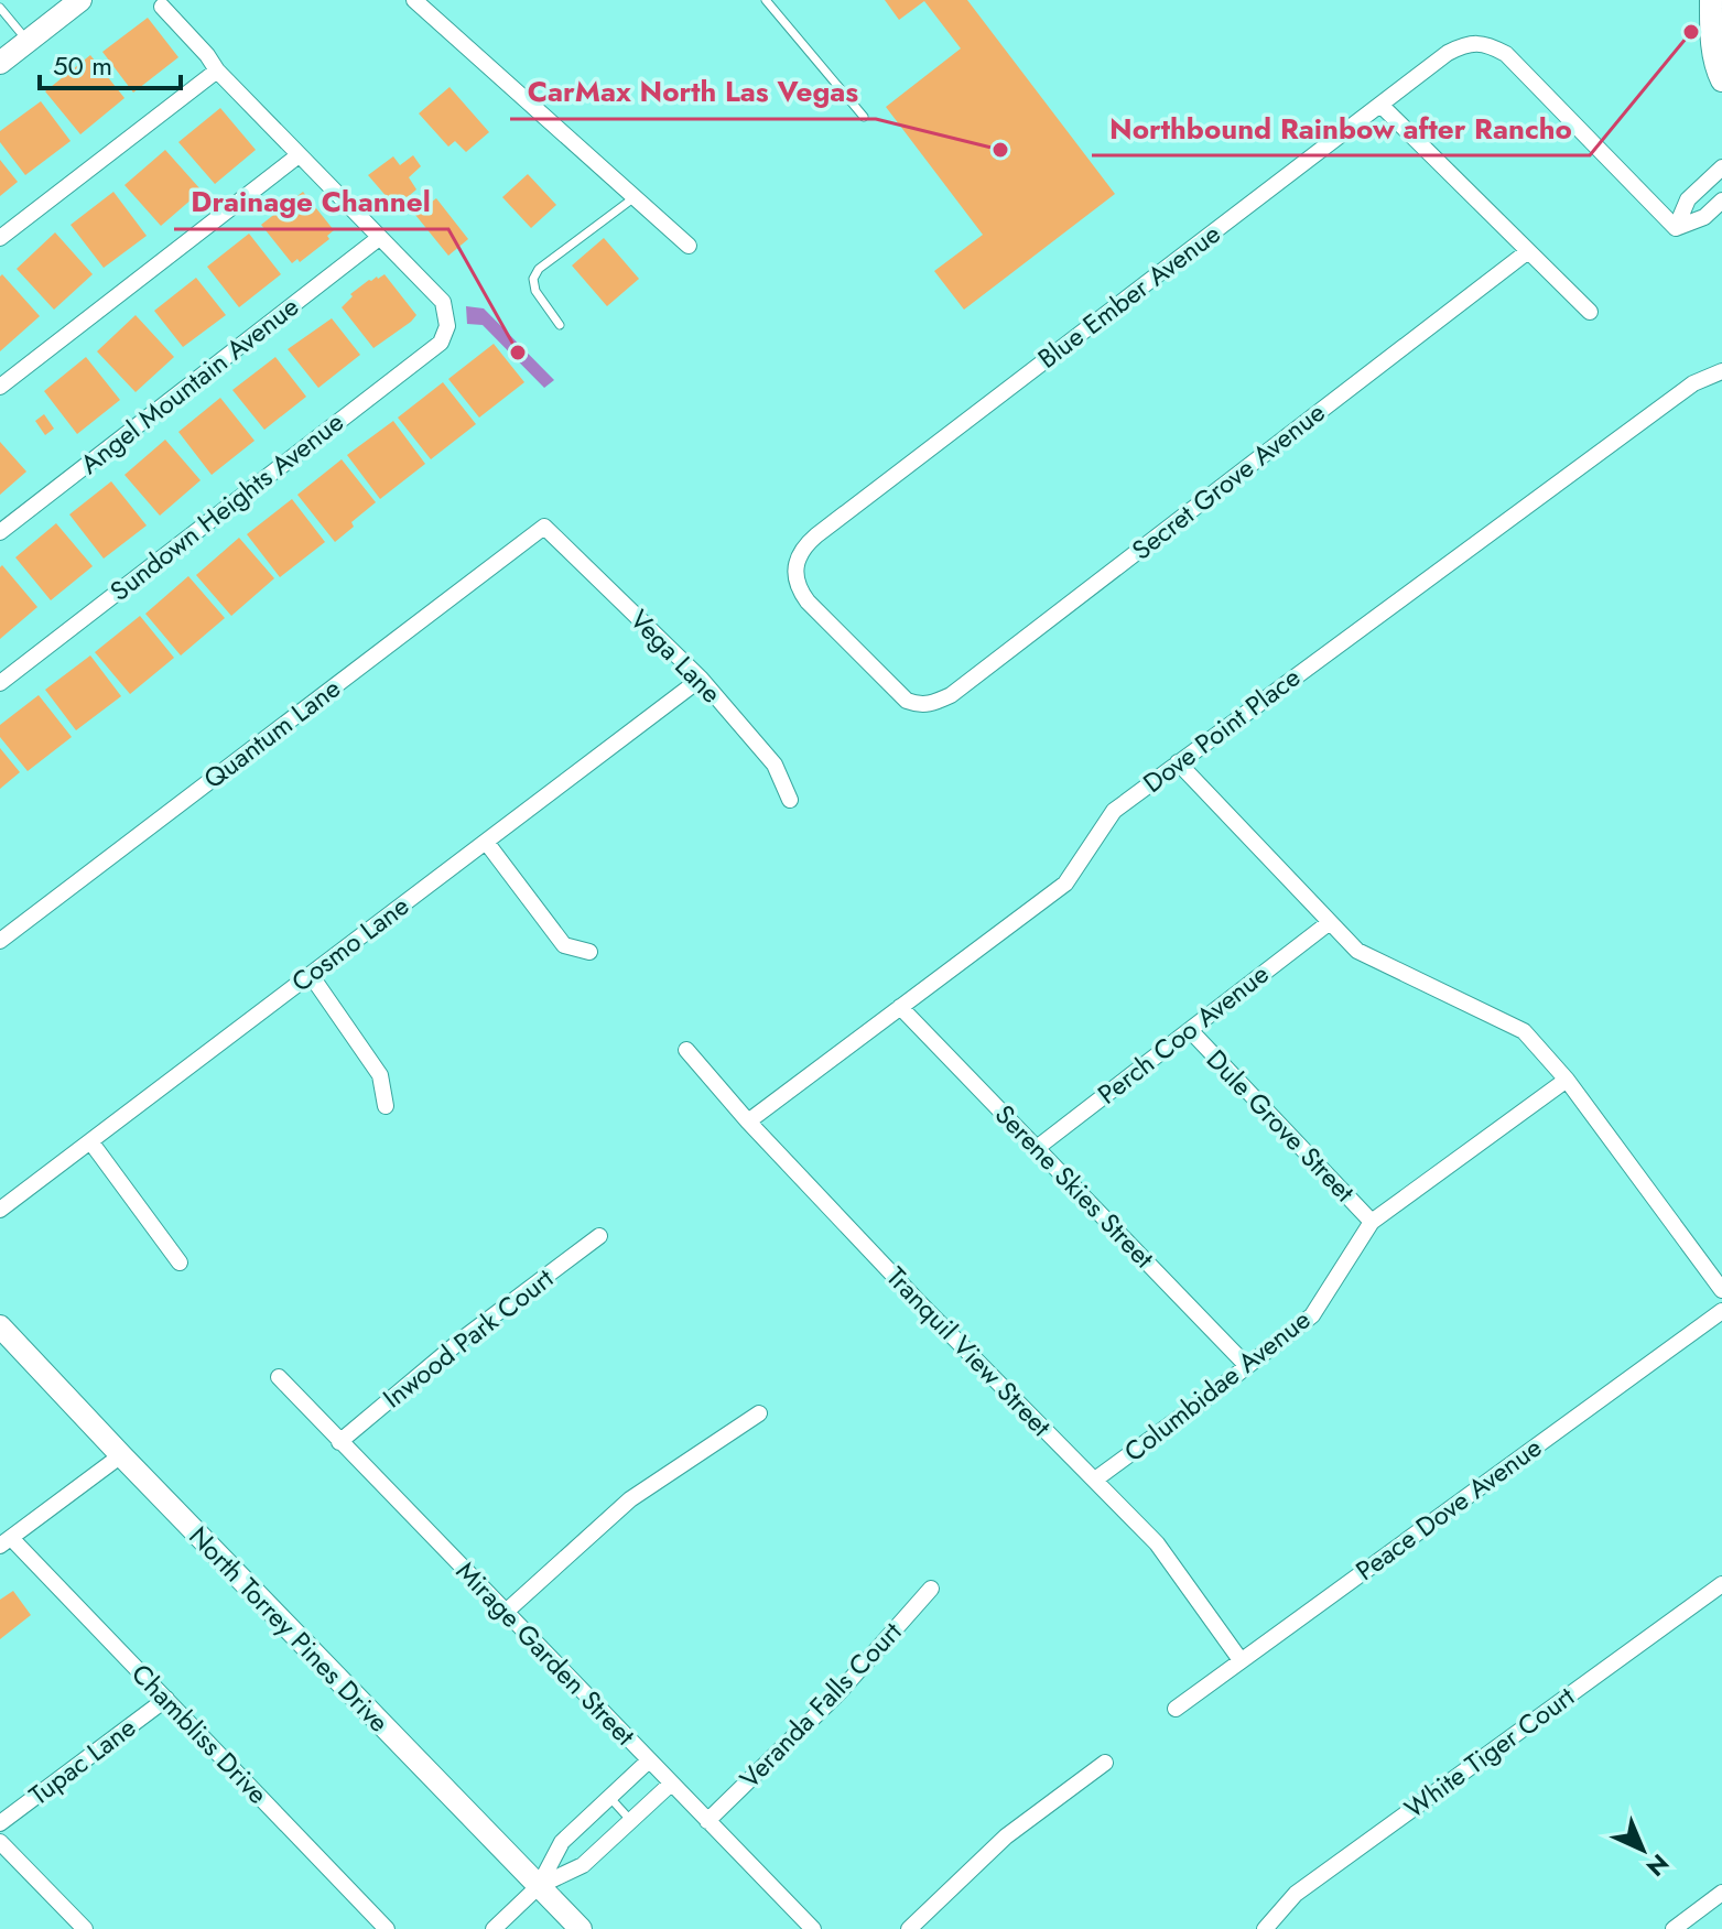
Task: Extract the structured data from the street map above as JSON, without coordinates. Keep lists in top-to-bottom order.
{
  "streets": {
    "street": [
      "Blue Ember Avenue",
      "Angel Mountain Avenue",
      "Secret Grove Avenue",
      "Sundown Heights Avenue",
      "Vega Lane",
      "Dove Point Place",
      "Quantum Lane",
      "Cosmo Lane",
      "Perch Coo Avenue",
      "Dule Grove Street",
      "Serene Skies Street",
      "Inwood Park Court",
      "Tranquil View Street",
      "Columbidae Avenue",
      "Peace Dove Avenue",
      "North Torrey Pines Drive",
      "Mirage Garden Street",
      "Veranda Falls Court",
      "Chambliss Drive",
      "White Tiger Court",
      "Tupac Lane"
    ]
  },
  "crossings": [
    ["Blue Ember Avenue", "Secret Grove Avenue"],
    ["Angel Mountain Avenue", "Sundown Heights Avenue"],
    ["Vega Lane", "Quantum Lane"],
    ["Vega Lane", "Cosmo Lane"],
    ["Dove Point Place", "Serene Skies Street"],
    ["Dove Point Place", "Tranquil View Street"],
    ["Perch Coo Avenue", "Dule Grove Street"],
    ["Perch Coo Avenue", "Serene Skies Street"],
    ["Dule Grove Street", "Columbidae Avenue"],
    ["Serene Skies Street", "Columbidae Avenue"],
    ["Inwood Park Court", "Mirage Garden Street"],
    ["Tranquil View Street", "Columbidae Avenue"],
    ["Tranquil View Street", "Peace Dove Avenue"],
    ["Mirage Garden Street", "Veranda Falls Court"],
    ["Chambliss Drive", "Tupac Lane"]
  ],
  "places": ["Northbound Rainbow after Rancho", "CarMax North Las Vegas", "Drainage Channel"],
  "scale_bar": "50 m",
  "north": "bottom right"
}
